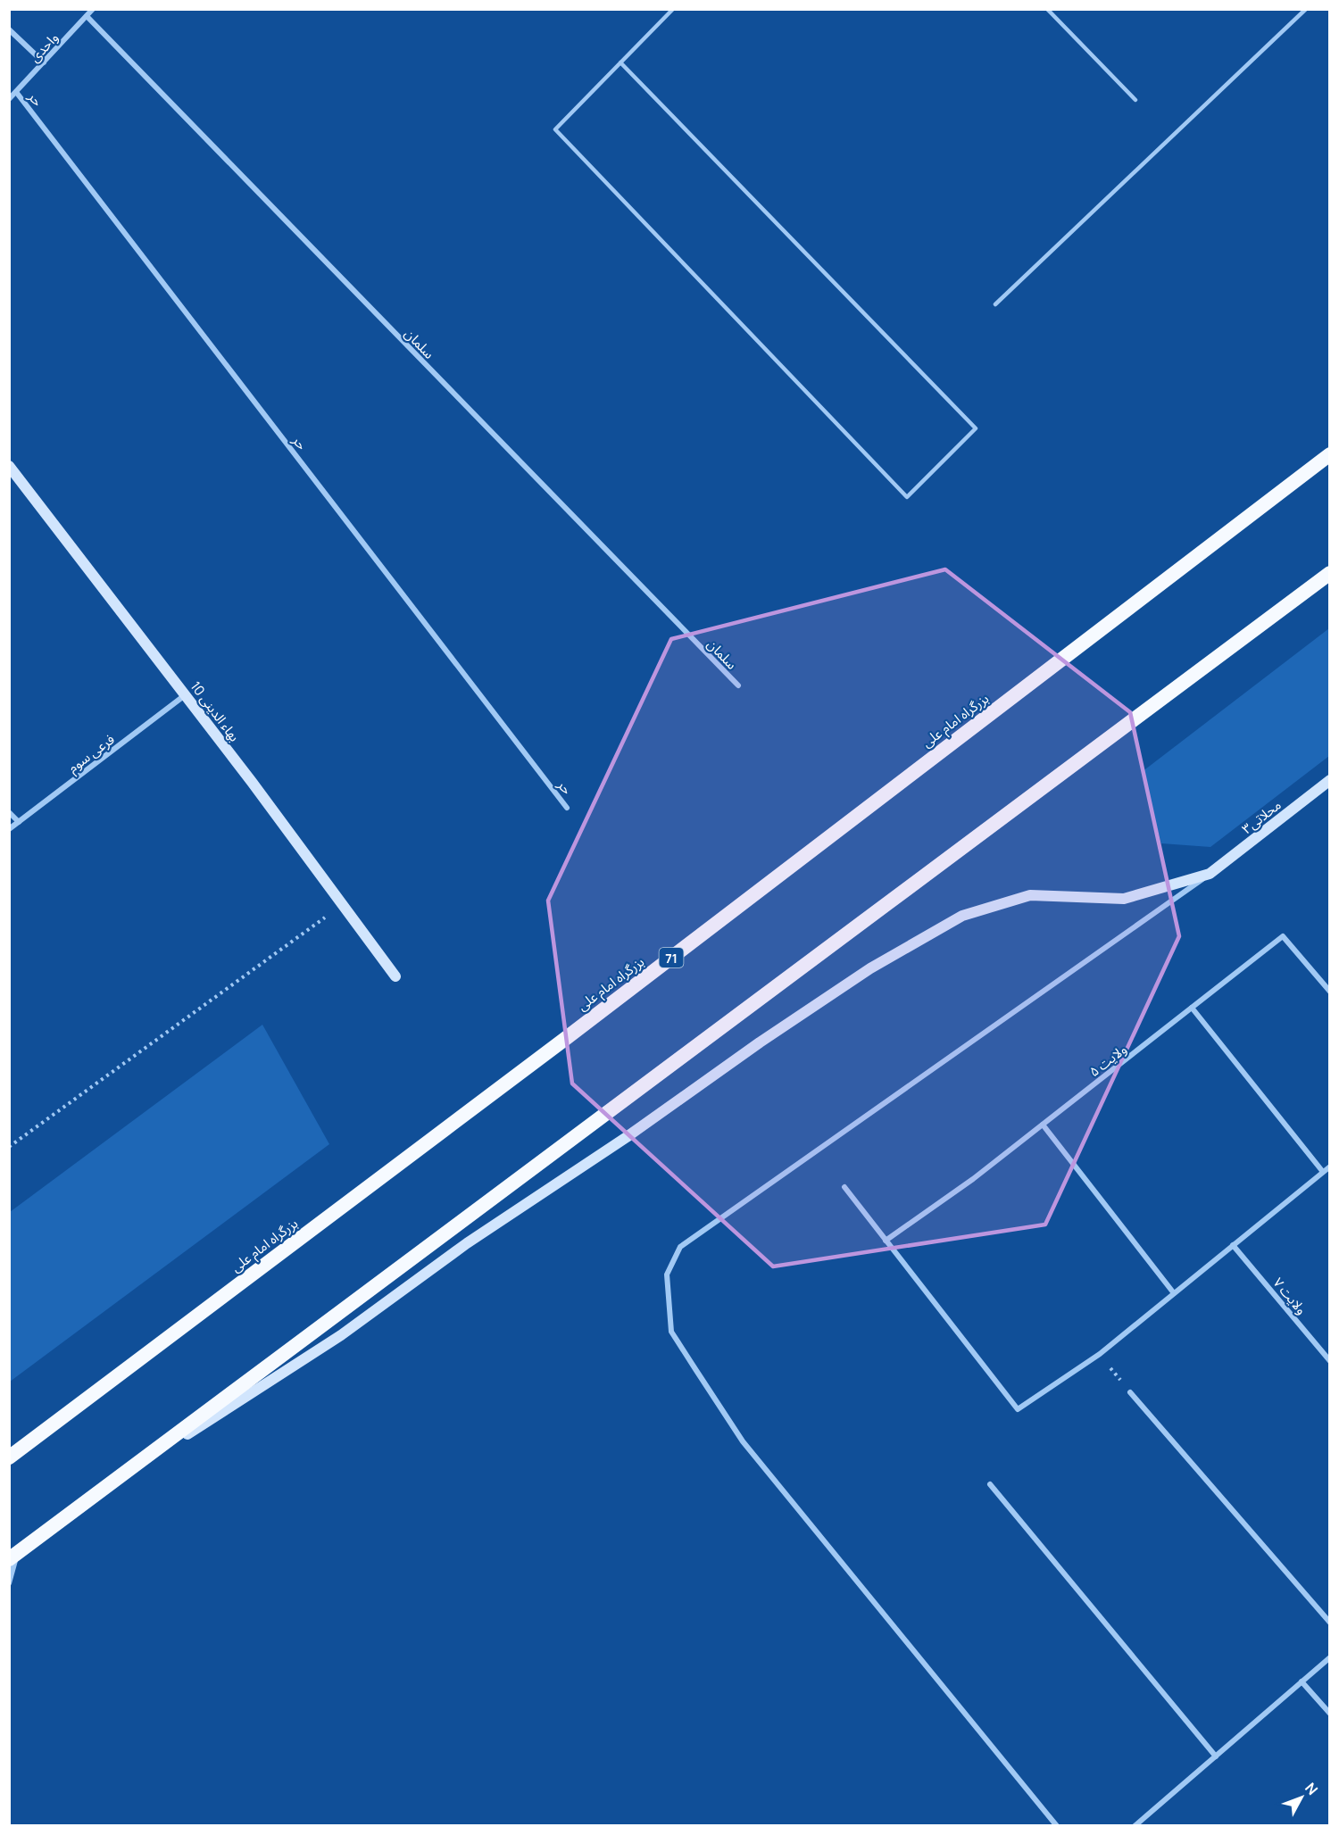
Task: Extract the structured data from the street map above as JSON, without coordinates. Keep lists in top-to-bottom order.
{
  "streets": {
    "highway": ["بزرگراه امام علی", "71"],
    "main road": ["بهاء الدینی 10", "محلاتی۳"],
    "street": [
      "واحدی",
      "حر",
      "سلمان",
      "فرعی سوم",
      "ولایت ۵",
      "ولایت ۷"
    ]
  },
  "crossings": [
    ["واحدی", "حر"],
    ["واحدی", "سلمان"],
    ["بهاء الدینی 10", "فرعی سوم"]
  ],
  "north": "top right"
}
